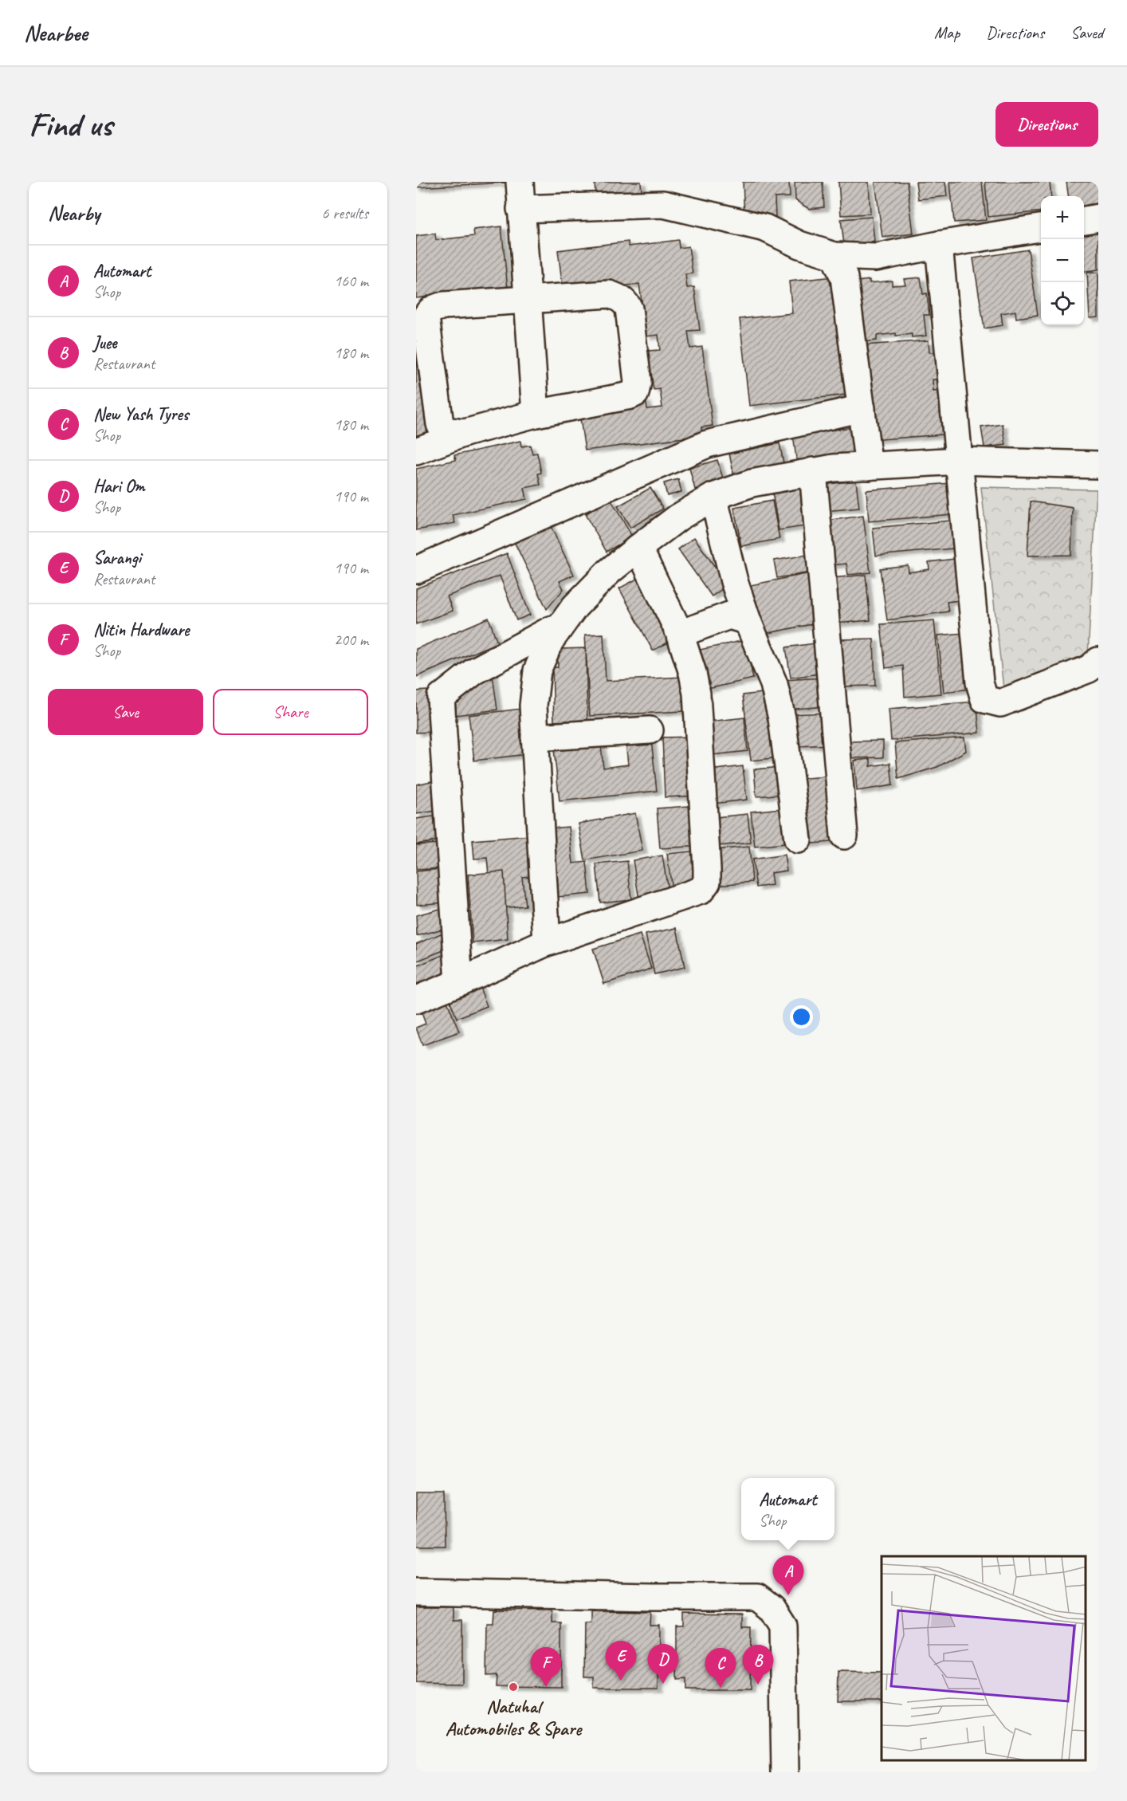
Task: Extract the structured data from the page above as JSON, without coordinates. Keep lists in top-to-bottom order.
{
  "places": ["Natuhal Automobiles & Spare"],
  "page": {
    "header": "Nearbee",
    "nav": ["Map", "Directions", "Saved"],
    "buttons": [
      "Directions",
      ["Save", "Share"]
    ],
    "title": "Find us",
    "heading": ["Nearby", "6 results"],
    "map_buttons": ["+", "−"],
    "list": [
      {
        "mark": "A",
        "name": "Automart",
        "note": "Shop",
        "value": "160 m"
      },
      {
        "mark": "B",
        "name": "Juee",
        "note": "Restaurant",
        "value": "180 m"
      },
      {
        "mark": "C",
        "name": "New Yash Tyres",
        "note": "Shop",
        "value": "180 m"
      },
      {
        "mark": "D",
        "name": "Hari Om",
        "note": "Shop",
        "value": "190 m"
      },
      {
        "mark": "E",
        "name": "Sarangi",
        "note": "Restaurant",
        "value": "190 m"
      },
      {
        "mark": "F",
        "name": "Nitin Hardware",
        "note": "Shop",
        "value": "200 m"
      }
    ],
    "popup": ["Automart", "Shop"],
    "pins": [
      "A",
      "E",
      "D",
      "B",
      "F",
      "C"
    ]
  }
}
